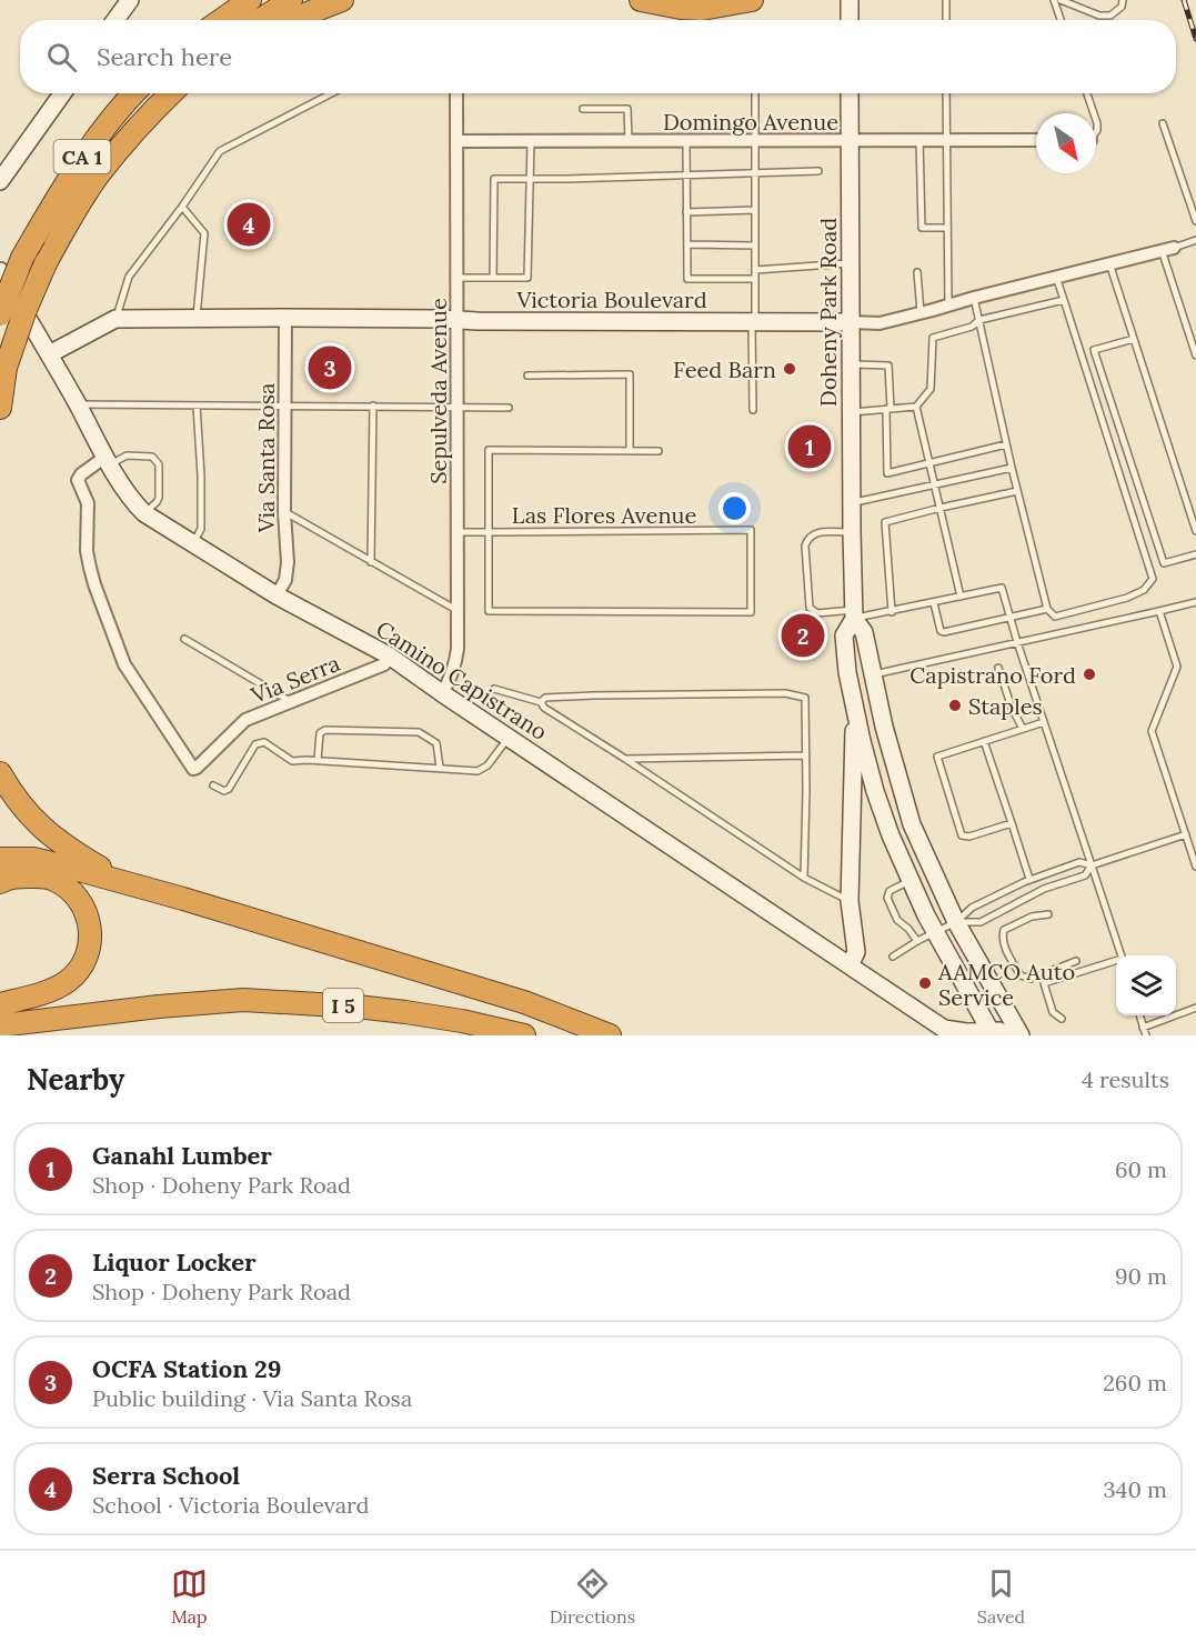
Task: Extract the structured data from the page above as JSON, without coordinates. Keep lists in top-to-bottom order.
{
  "streets": {
    "highway": ["CA 1", "I 5"],
    "main road": ["Victoria Boulevard", "Doheny Park Road", "Camino Capistrano"],
    "street": [
      "Domingo Avenue",
      "Sepulveda Avenue",
      "Via Santa Rosa",
      "Via Serra"
    ],
    "lane": ["Las Flores Avenue"]
  },
  "crossings": [
    ["Domingo Avenue", "Doheny Park Road"],
    ["Domingo Avenue", "Sepulveda Avenue"],
    ["Victoria Boulevard", "Doheny Park Road"],
    ["Victoria Boulevard", "Sepulveda Avenue"],
    ["Victoria Boulevard", "Via Santa Rosa"],
    ["Victoria Boulevard", "Camino Capistrano"],
    ["Doheny Park Road", "Camino Capistrano"],
    ["Sepulveda Avenue", "Las Flores Avenue"],
    ["Sepulveda Avenue", "Camino Capistrano"],
    ["Via Santa Rosa", "Camino Capistrano"],
    ["Via Serra", "Camino Capistrano"]
  ],
  "places": [
    "Feed Barn",
    "Capistrano Ford",
    "Staples",
    "AAMCO Auto Service"
  ],
  "north": "bottom right",
  "page": {
    "search": "Search here",
    "pins": [
      "4",
      "3",
      "1",
      "2"
    ],
    "heading": ["Nearby", "4 results"],
    "list": [
      {
        "mark": "1",
        "name": "Ganahl Lumber",
        "note": "Shop · Doheny Park Road",
        "value": "60 m"
      },
      {
        "mark": "2",
        "name": "Liquor Locker",
        "note": "Shop · Doheny Park Road",
        "value": "90 m"
      },
      {
        "mark": "3",
        "name": "OCFA Station 29",
        "note": "Public building · Via Santa Rosa",
        "value": "260 m"
      },
      {
        "mark": "4",
        "name": "Serra School",
        "note": "School · Victoria Boulevard",
        "value": "340 m"
      }
    ],
    "nav": ["Map", "Directions", "Saved"]
  }
}
